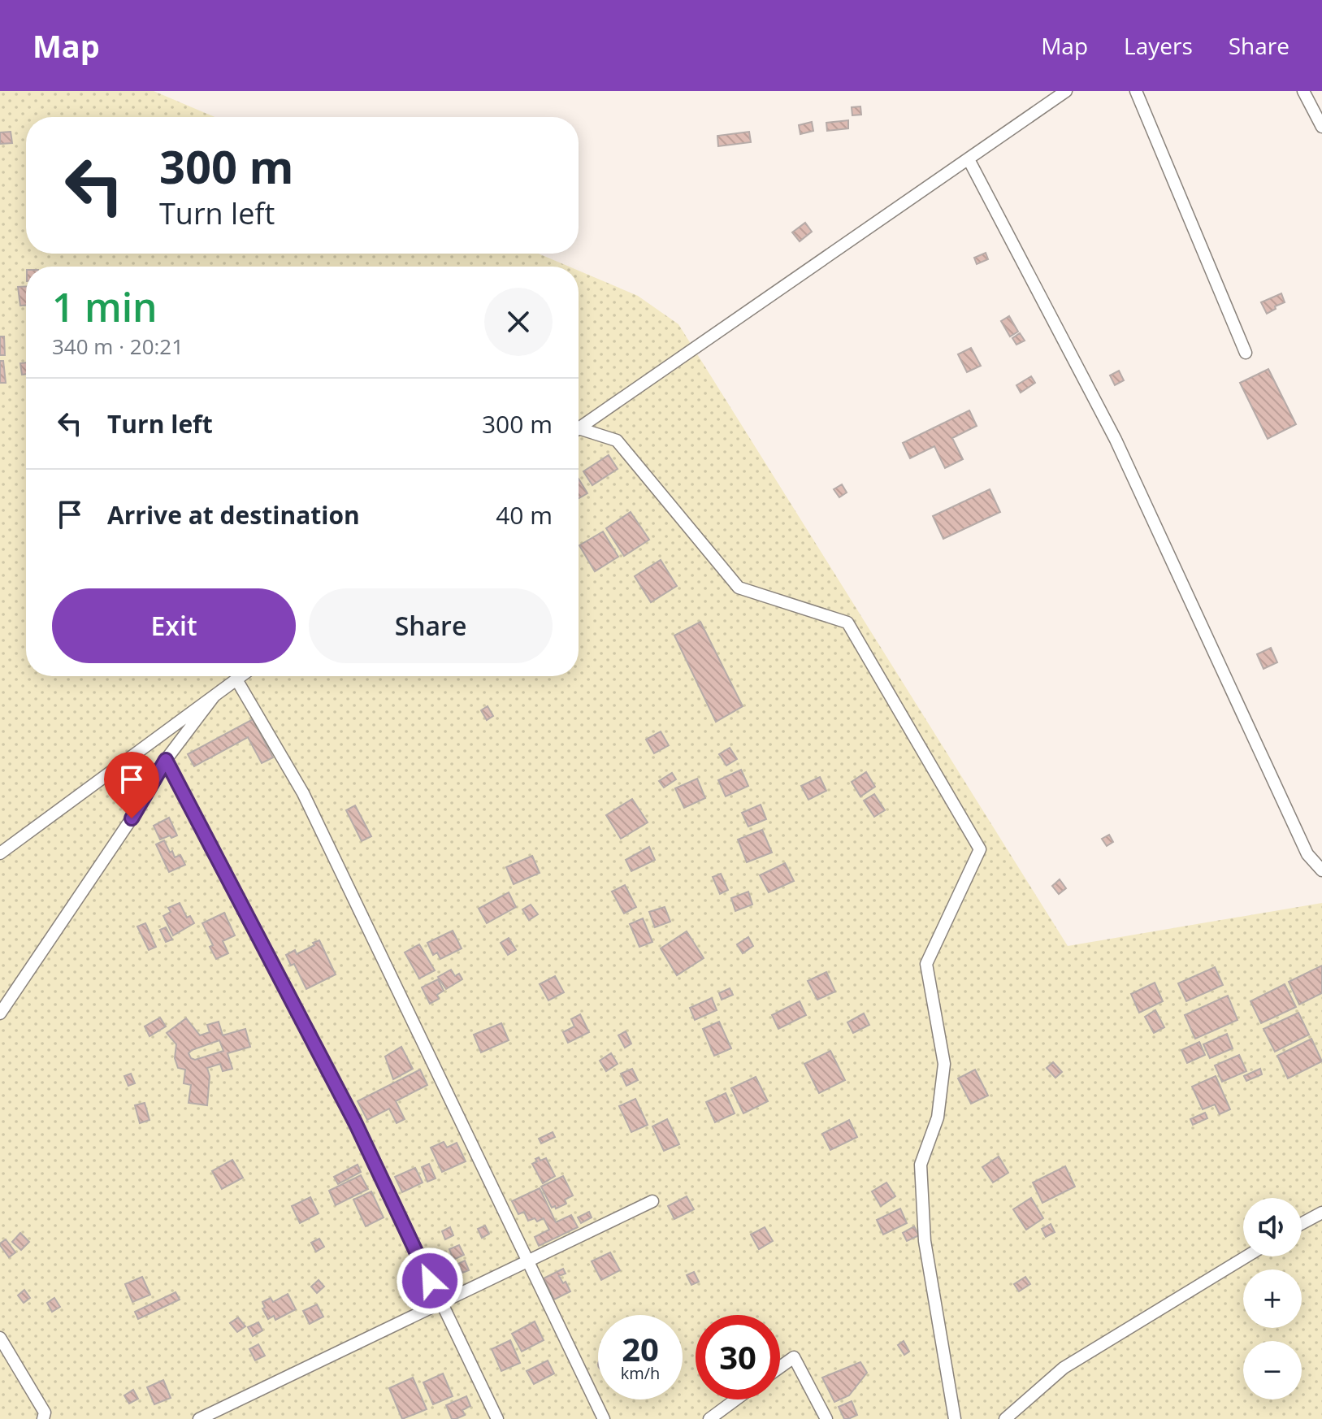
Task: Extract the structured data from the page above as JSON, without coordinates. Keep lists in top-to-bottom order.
{
  "page": {
    "header": "Map",
    "nav": ["Map", "Layers", "Share"],
    "turn": ["300 m", "Turn left"],
    "heading": ["1 min", "340 m · 20:21"],
    "list": [
      {
        "name": "Turn left",
        "value": "300 m"
      },
      {
        "name": "Arrive at destination",
        "value": "40 m"
      }
    ],
    "buttons": ["Exit", "Share"],
    "map_buttons": ["+", "−"],
    "speed": "20 km/h",
    "limit": "30"
  }
}
